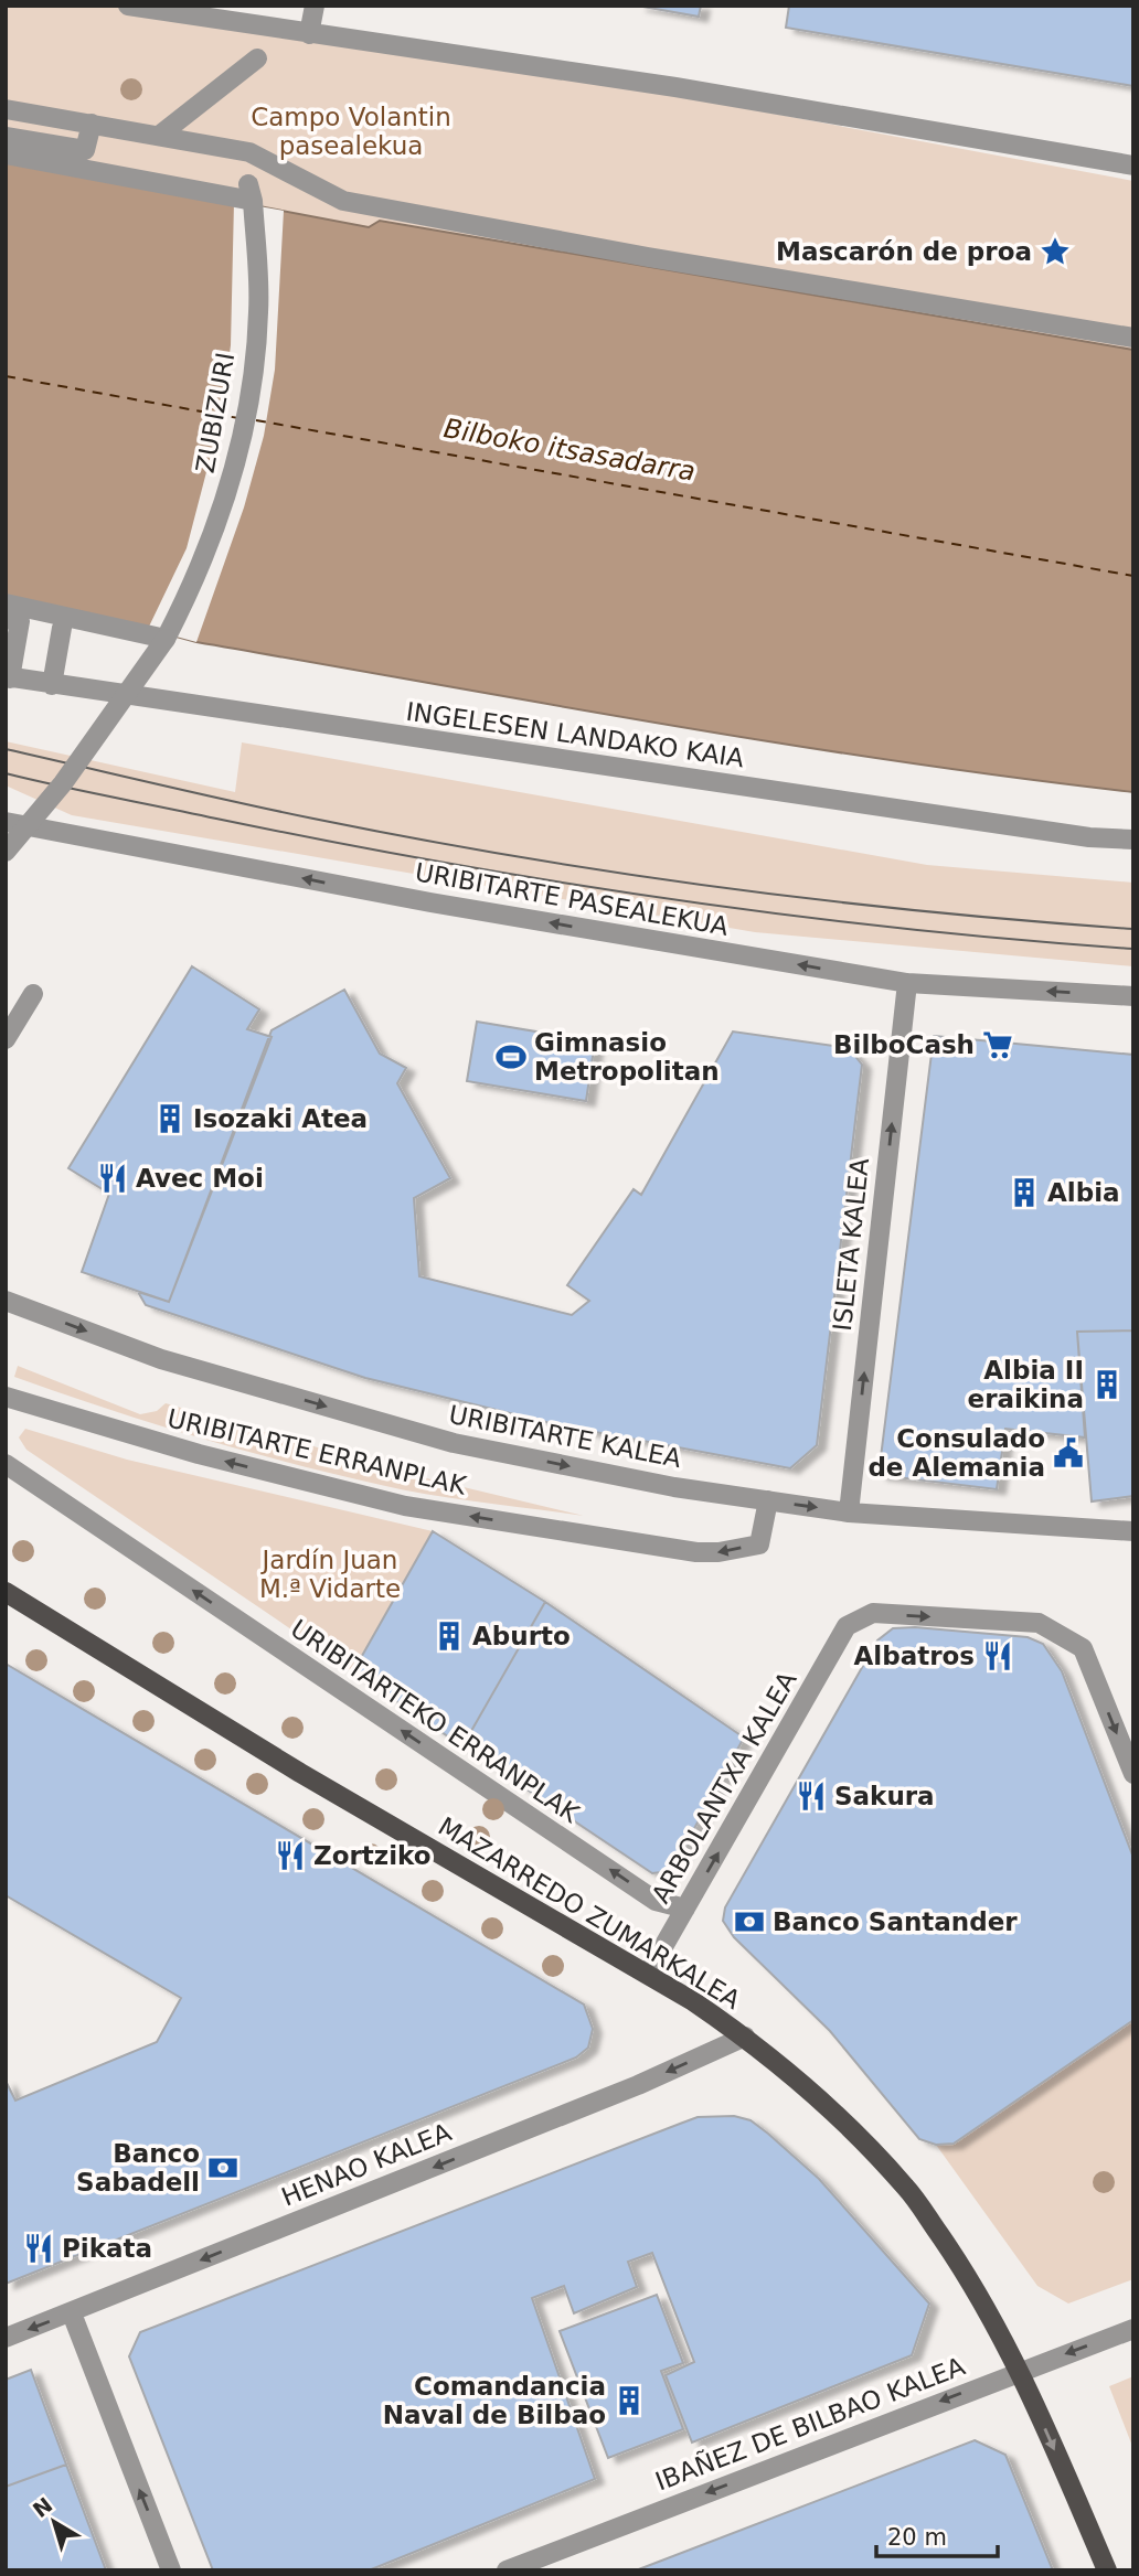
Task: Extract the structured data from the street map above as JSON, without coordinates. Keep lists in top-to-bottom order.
{
  "streets": {
    "main road": ["MAZARREDO ZUMARKALEA"],
    "street": [
      "ZUBIZURI",
      "INGELESEN LANDAKO KAIA",
      "URIBITARTE PASEALEKUA",
      "ISLETA KALEA",
      "URIBITARTE KALEA",
      "URIBITARTE ERRANPLAK",
      "URIBITARTEKO ERRANPLAK",
      "ARBOLANTXA KALEA",
      "HENAO KALEA",
      "IBAÑEZ DE BILBAO KALEA"
    ]
  },
  "crossings": [
    ["URIBITARTE PASEALEKUA", "ISLETA KALEA"],
    ["ISLETA KALEA", "URIBITARTE KALEA"],
    ["URIBITARTE KALEA", "URIBITARTE ERRANPLAK"],
    ["URIBITARTEKO ERRANPLAK", "ARBOLANTXA KALEA"],
    ["ARBOLANTXA KALEA", "MAZARREDO ZUMARKALEA"],
    ["MAZARREDO ZUMARKALEA", "HENAO KALEA"],
    ["MAZARREDO ZUMARKALEA", "IBAÑEZ DE BILBAO KALEA"]
  ],
  "one_way": [
    "URIBITARTE PASEALEKUA",
    "ISLETA KALEA",
    "URIBITARTE KALEA",
    "URIBITARTE ERRANPLAK",
    "URIBITARTEKO ERRANPLAK",
    "HENAO KALEA",
    "IBAÑEZ DE BILBAO KALEA"
  ],
  "water": ["Bilboko itsasadarra"],
  "parks": ["Campo Volantin pasealekua", "Jardín Juan M.ª Vidarte"],
  "places": {
    "place": ["Mascarón de proa"],
    "supermarket": ["BilboCash"],
    "sports": ["Gimnasio Metropolitan"],
    "building": [
      "Isozaki Atea",
      "Albia",
      "Albia II eraikina",
      "Aburto",
      "Comandancia Naval de Bilbao"
    ],
    "restaurant": [
      "Avec Moi",
      "Albatros",
      "Sakura",
      "Zortziko",
      "Pikata"
    ],
    "public building": ["Consulado de Alemania"],
    "bank": ["Banco Santander", "Banco Sabadell"]
  },
  "scale_bar": "20 m",
  "north": "top left"
}
